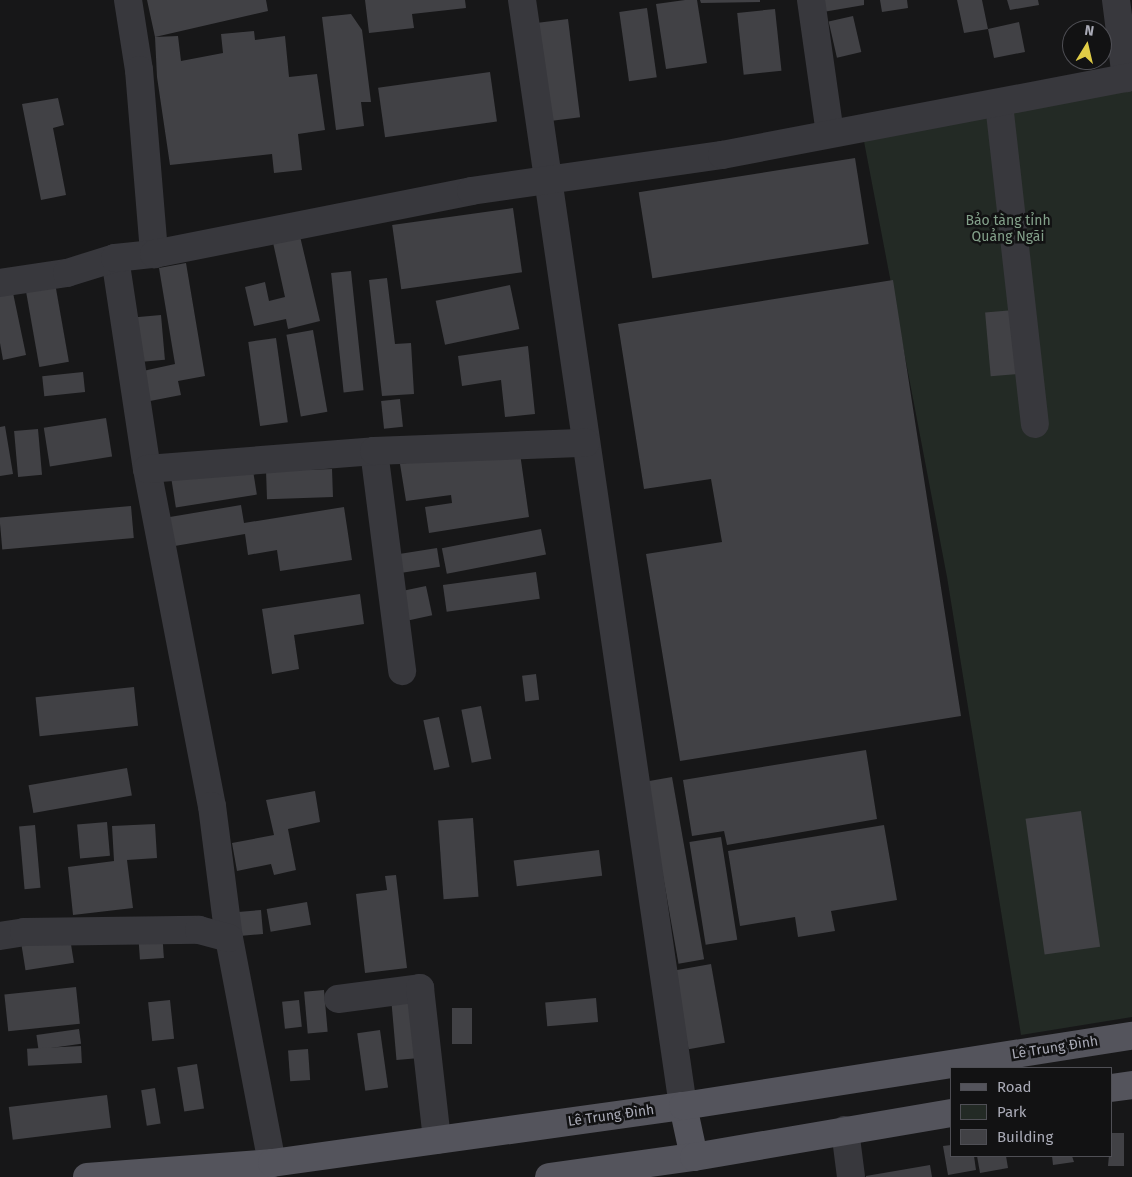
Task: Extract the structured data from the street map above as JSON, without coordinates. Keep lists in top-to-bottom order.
{
  "streets": {
    "main road": ["Lê Trung Đình"]
  },
  "parks": ["Bảo tàng tỉnh Quảng Ngãi"],
  "legend": ["Road", "Park", "Building"],
  "north": "top"
}
